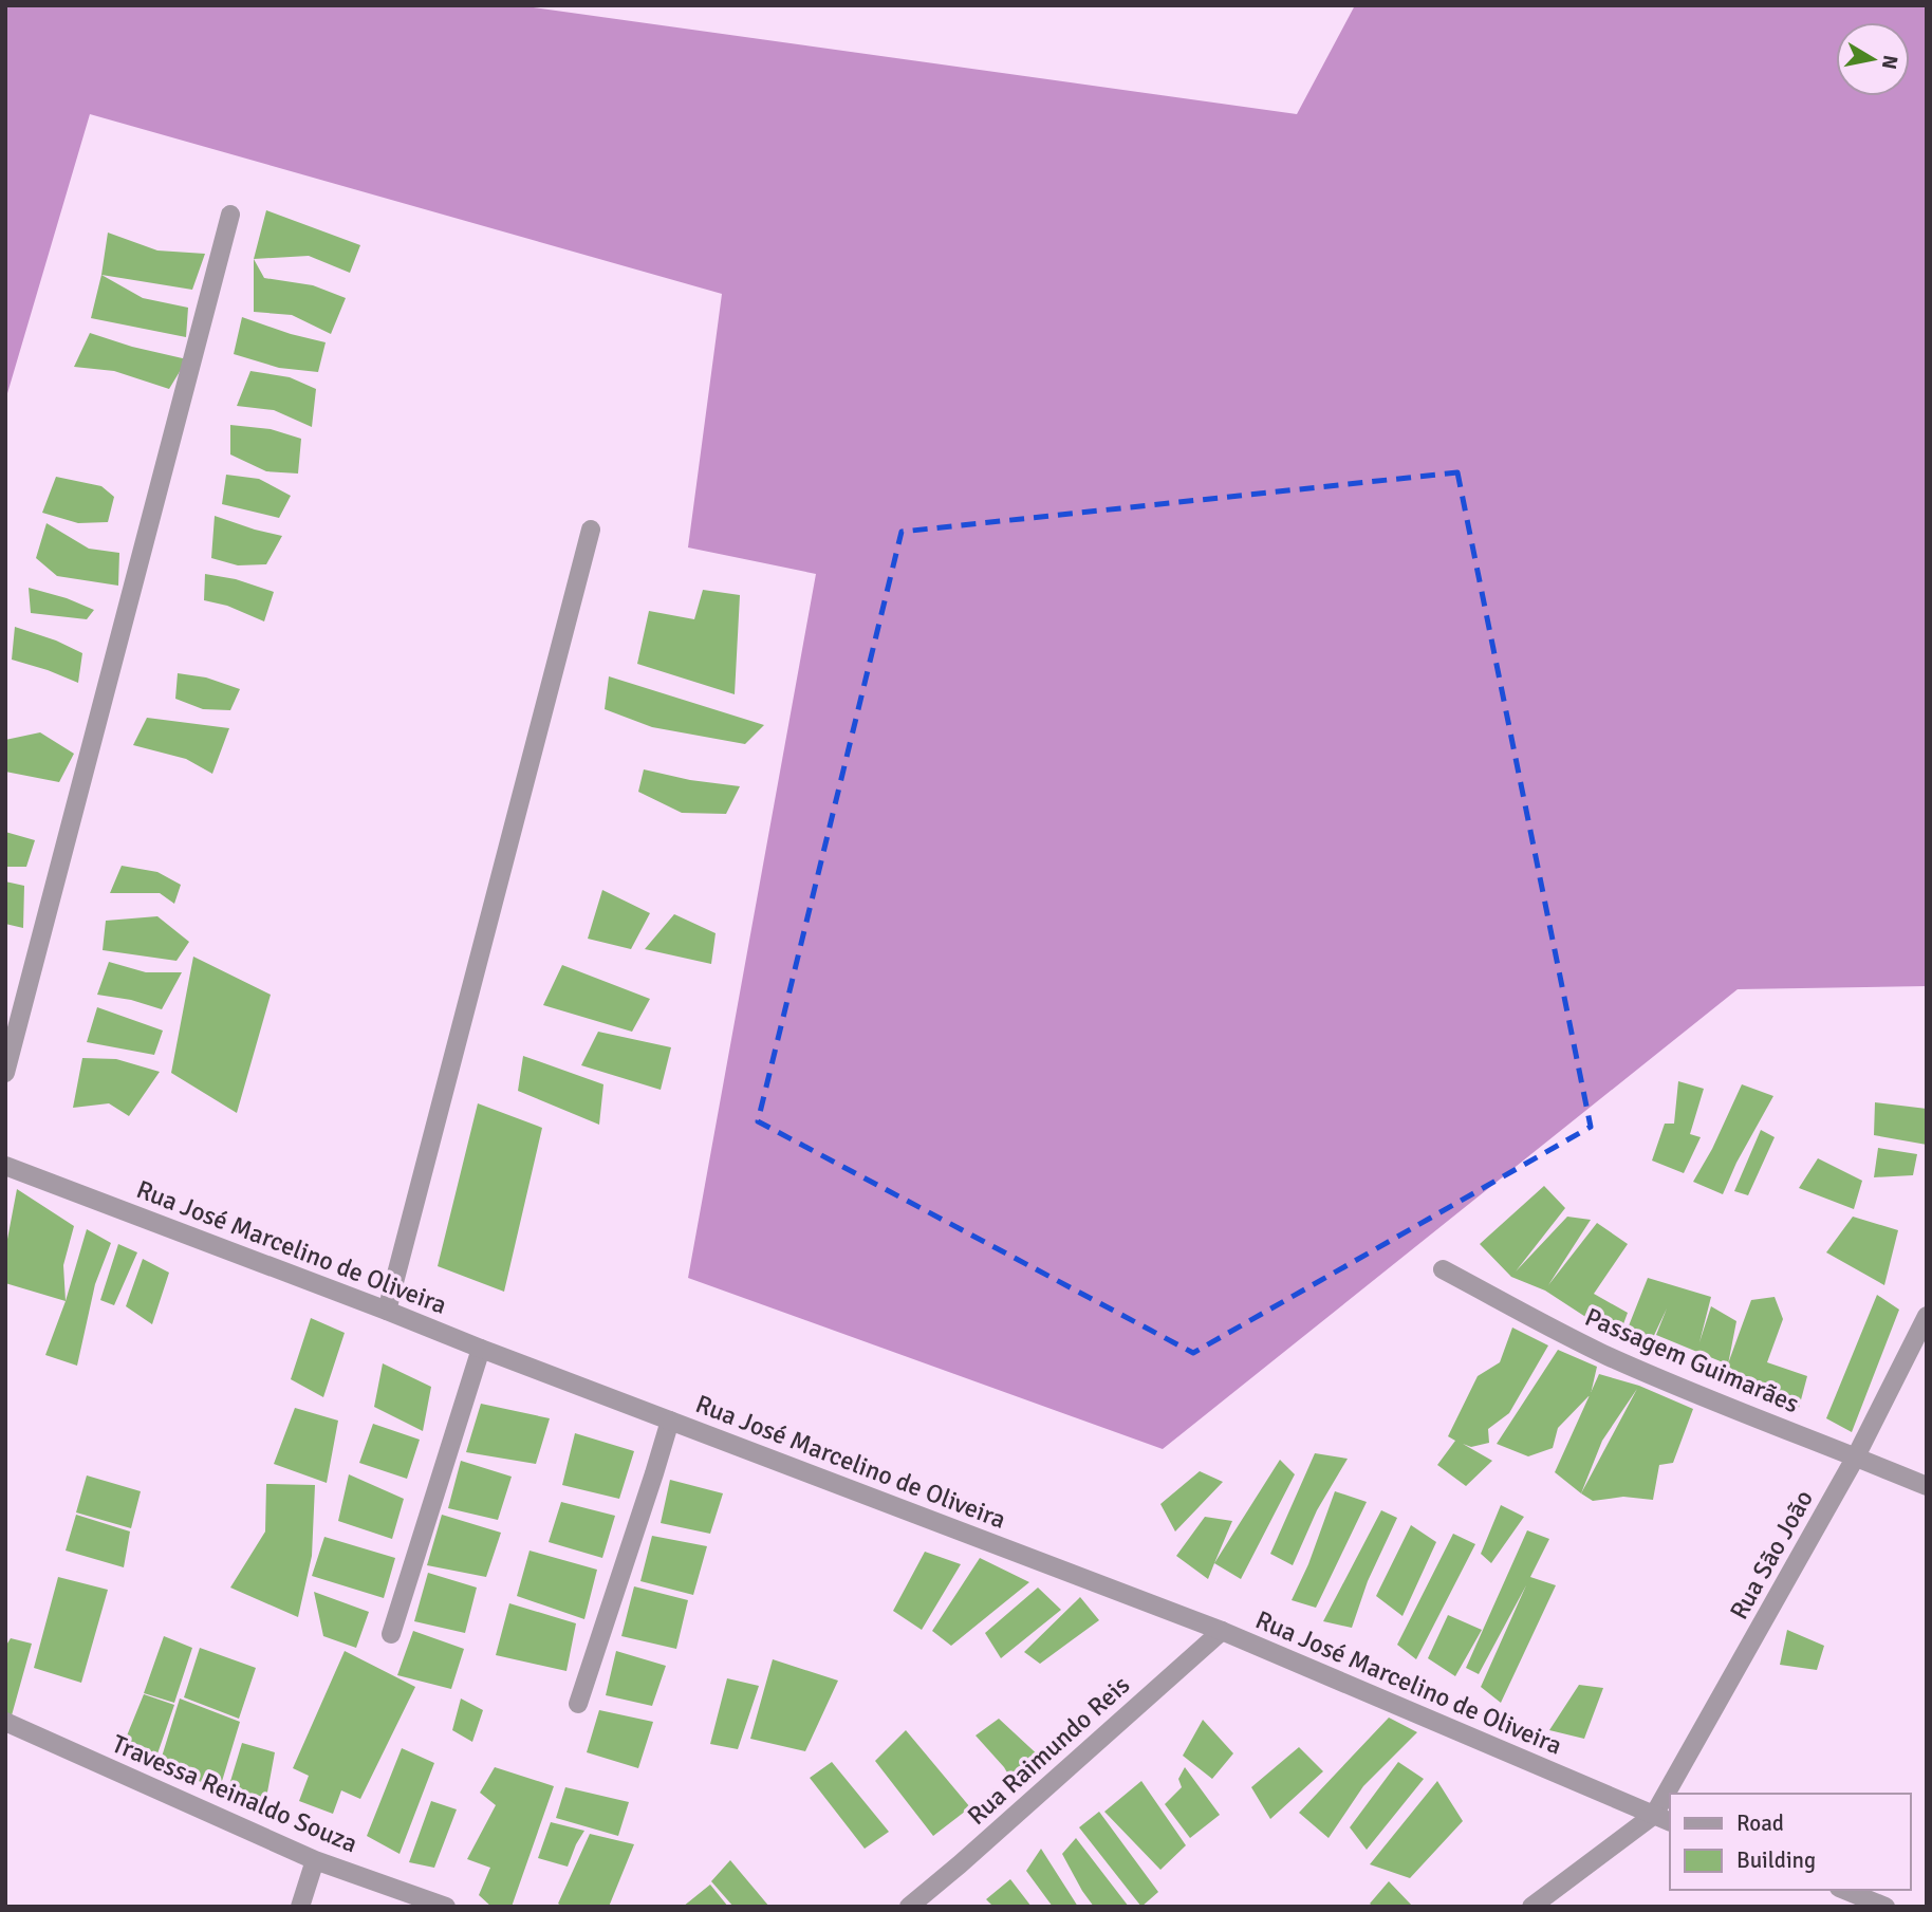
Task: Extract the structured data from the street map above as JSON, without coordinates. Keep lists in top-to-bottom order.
{
  "streets": {
    "street": [
      "Rua José Marcelino de Oliveira",
      "Passagem Guimarães",
      "Rua São João",
      "Rua Raimundo Reis",
      "Travessa Reinaldo Souza"
    ]
  },
  "crossings": [
    ["Rua José Marcelino de Oliveira", "Rua Raimundo Reis"],
    ["Passagem Guimarães", "Rua São João"]
  ],
  "legend": ["Road", "Building"],
  "north": "right"
}
